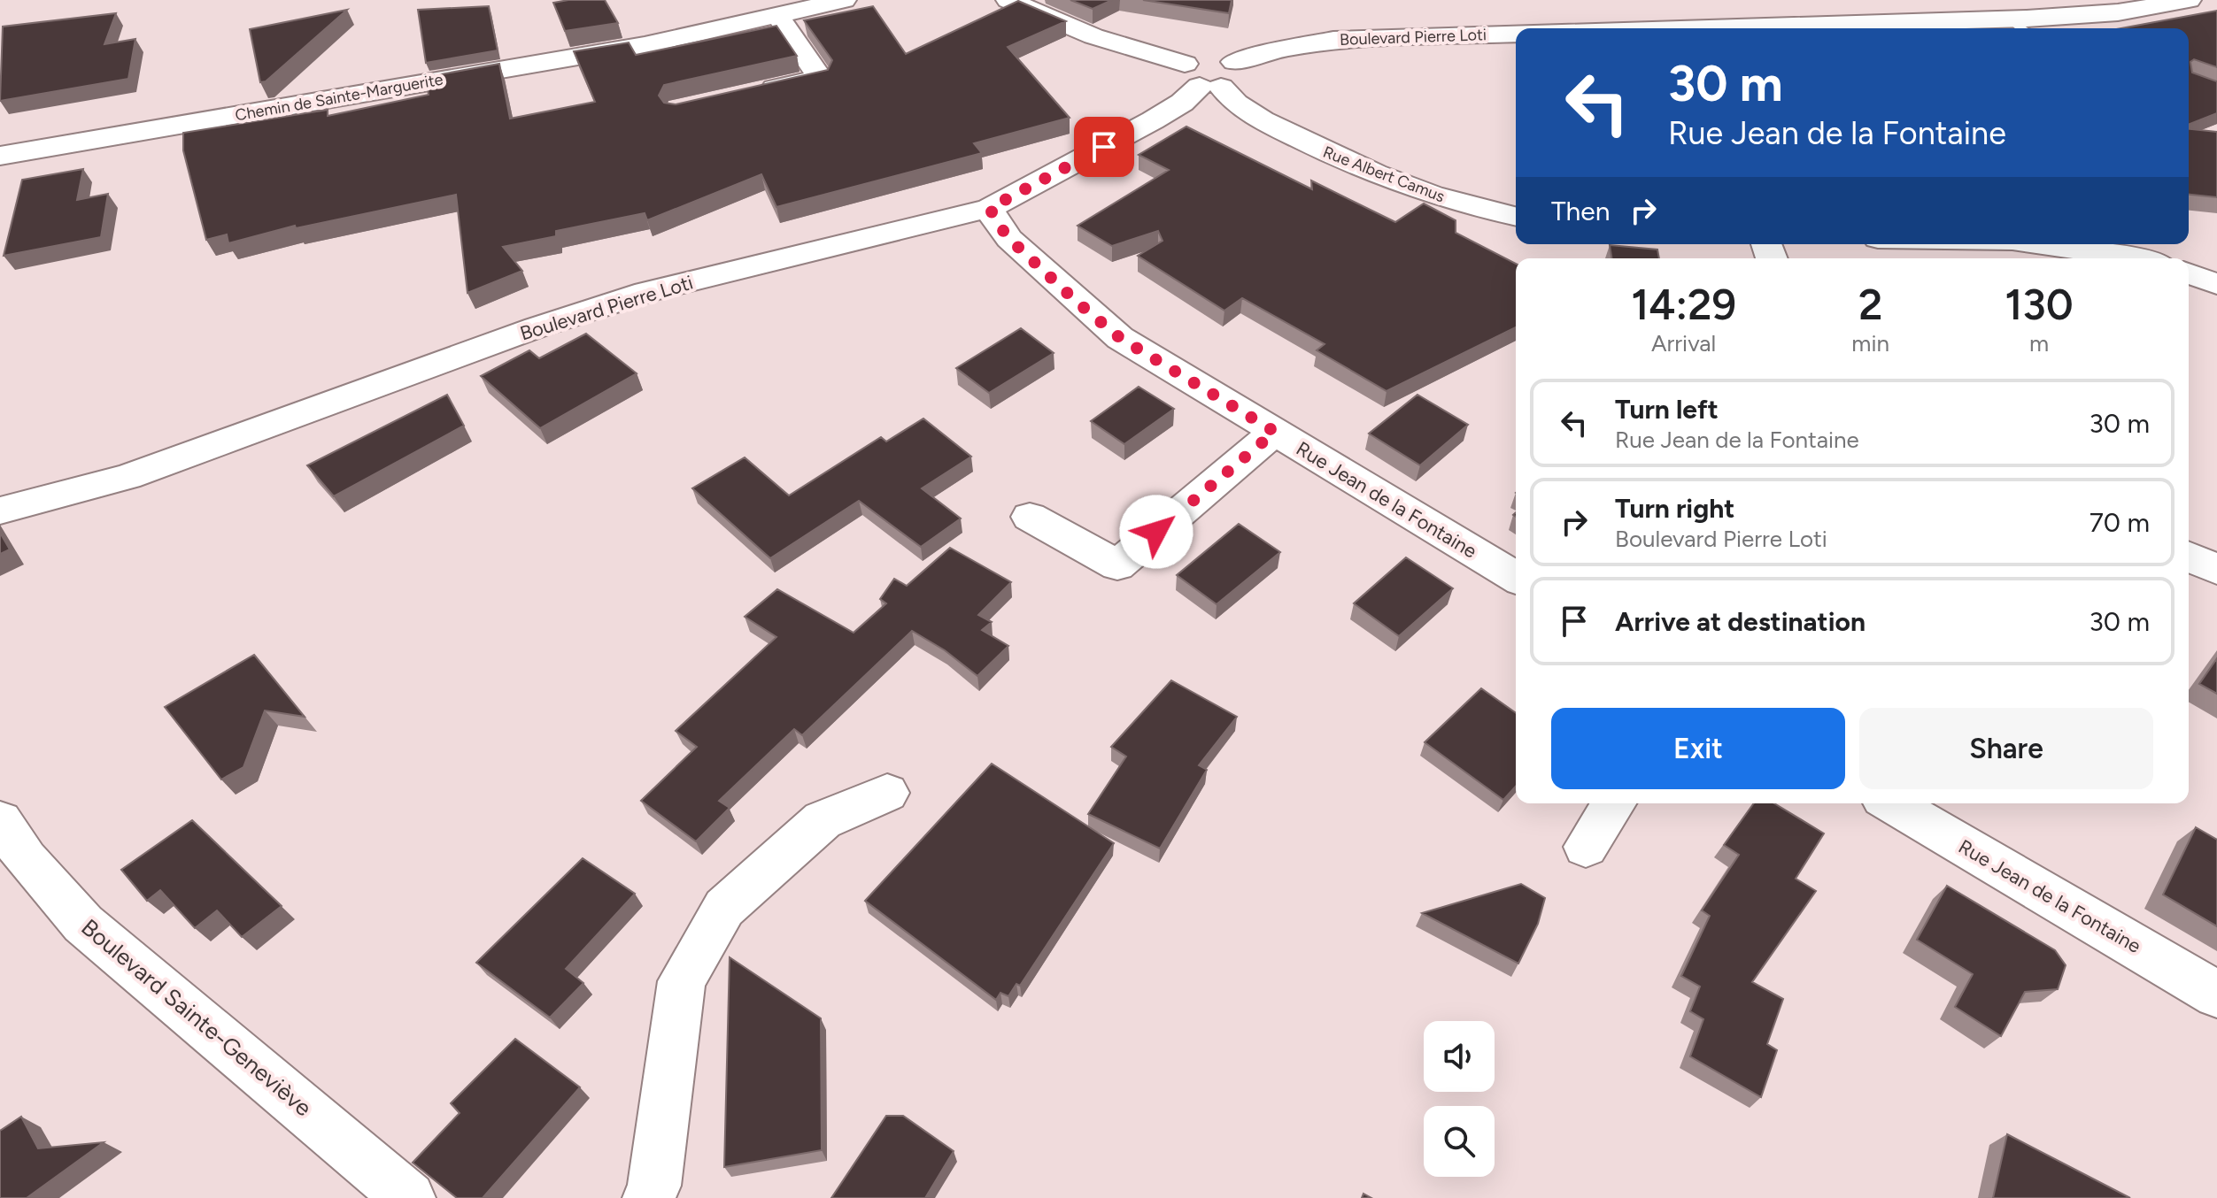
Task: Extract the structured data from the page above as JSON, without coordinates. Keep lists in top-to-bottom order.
{
  "streets": {
    "street": [
      "Boulevard Pierre Loti",
      "Chemin de Sainte-Marguerite",
      "Rue Albert Camus",
      "Rue Jean de la Fontaine",
      "Boulevard Sainte-Geneviève"
    ]
  },
  "crossings": [
    ["Boulevard Pierre Loti", "Rue Albert Camus"],
    ["Boulevard Pierre Loti", "Rue Jean de la Fontaine"]
  ],
  "page": {
    "turn": ["30 m", "Rue Jean de la Fontaine"],
    "then": "Then",
    "eta": [
      "14:29",
      "Arrival",
      "2",
      "min",
      "130",
      "m"
    ],
    "list": [
      {
        "name": "Turn left",
        "note": "Rue Jean de la Fontaine",
        "value": "30 m"
      },
      {
        "name": "Turn right",
        "note": "Boulevard Pierre Loti",
        "value": "70 m"
      },
      {
        "name": "Arrive at destination",
        "value": "30 m"
      }
    ],
    "buttons": ["Exit", "Share"]
  }
}
